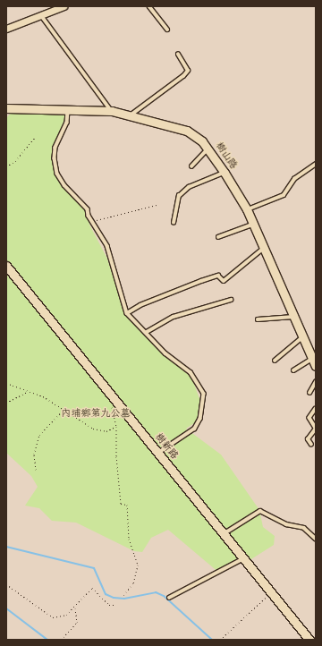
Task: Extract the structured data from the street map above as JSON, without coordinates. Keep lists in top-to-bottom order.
{
  "streets": {
    "street": ["樹山路", "樹新路"]
  },
  "parks": ["內埔鄉第九公墓"]
}
